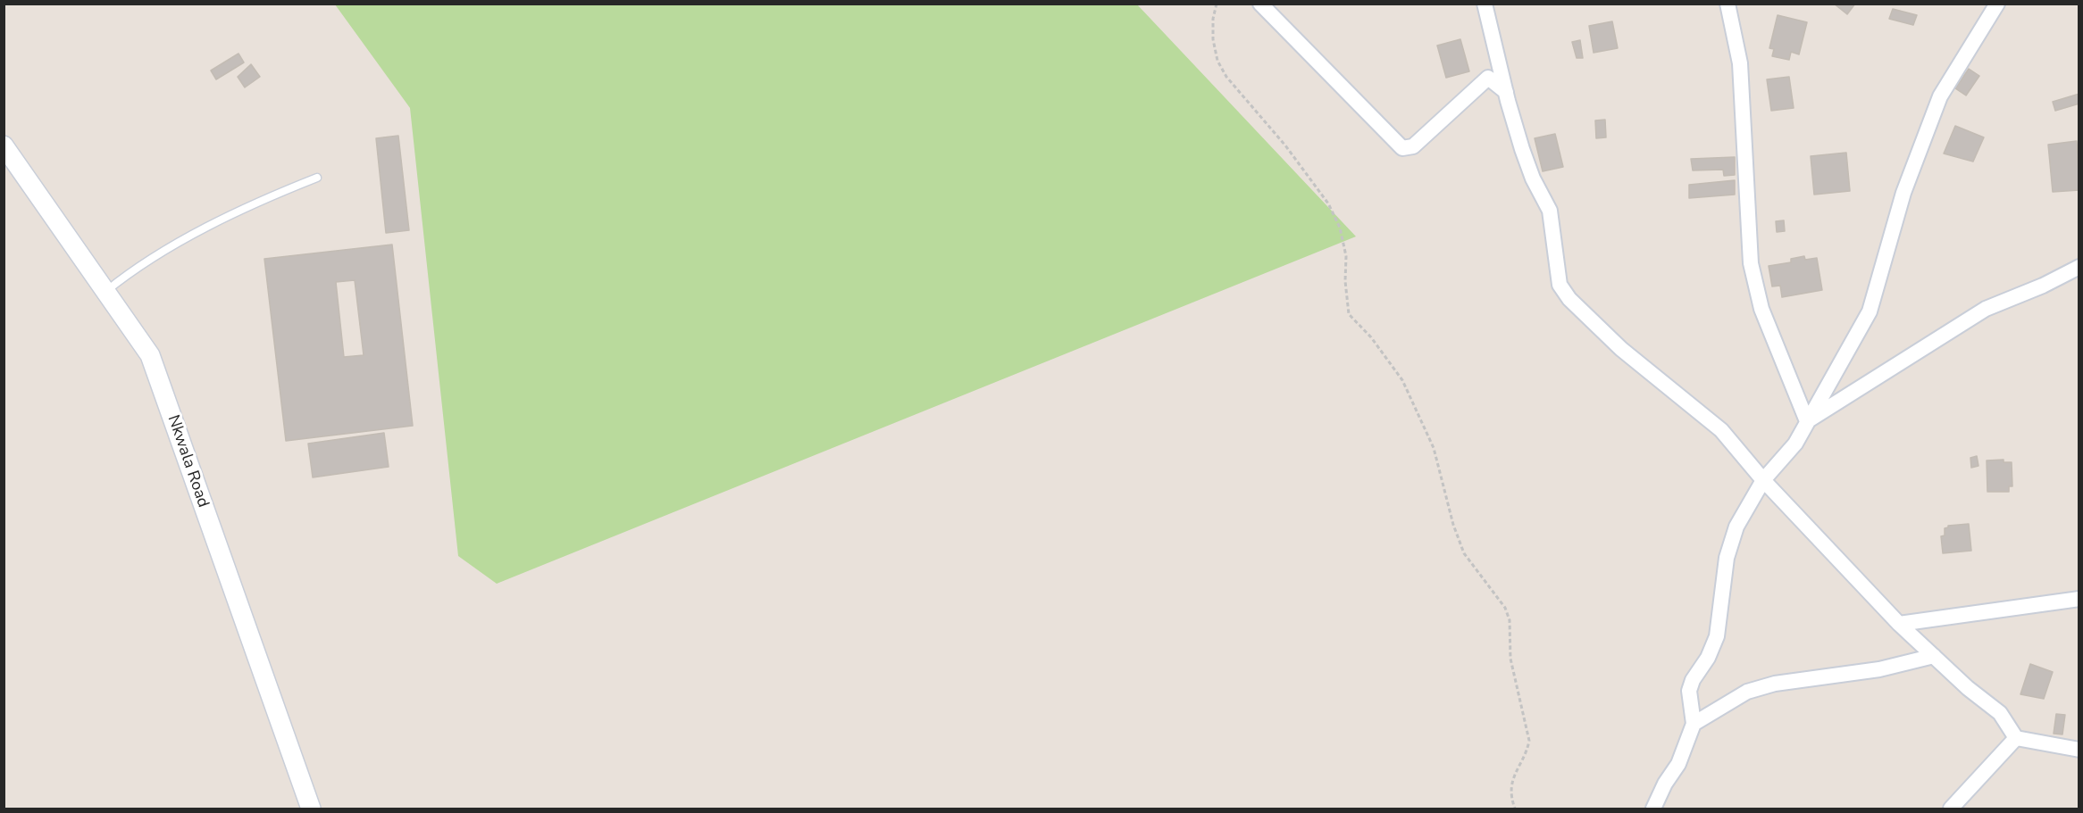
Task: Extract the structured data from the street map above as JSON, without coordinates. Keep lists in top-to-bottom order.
{
  "streets": {
    "street": ["Nkwala Road"]
  }
}
